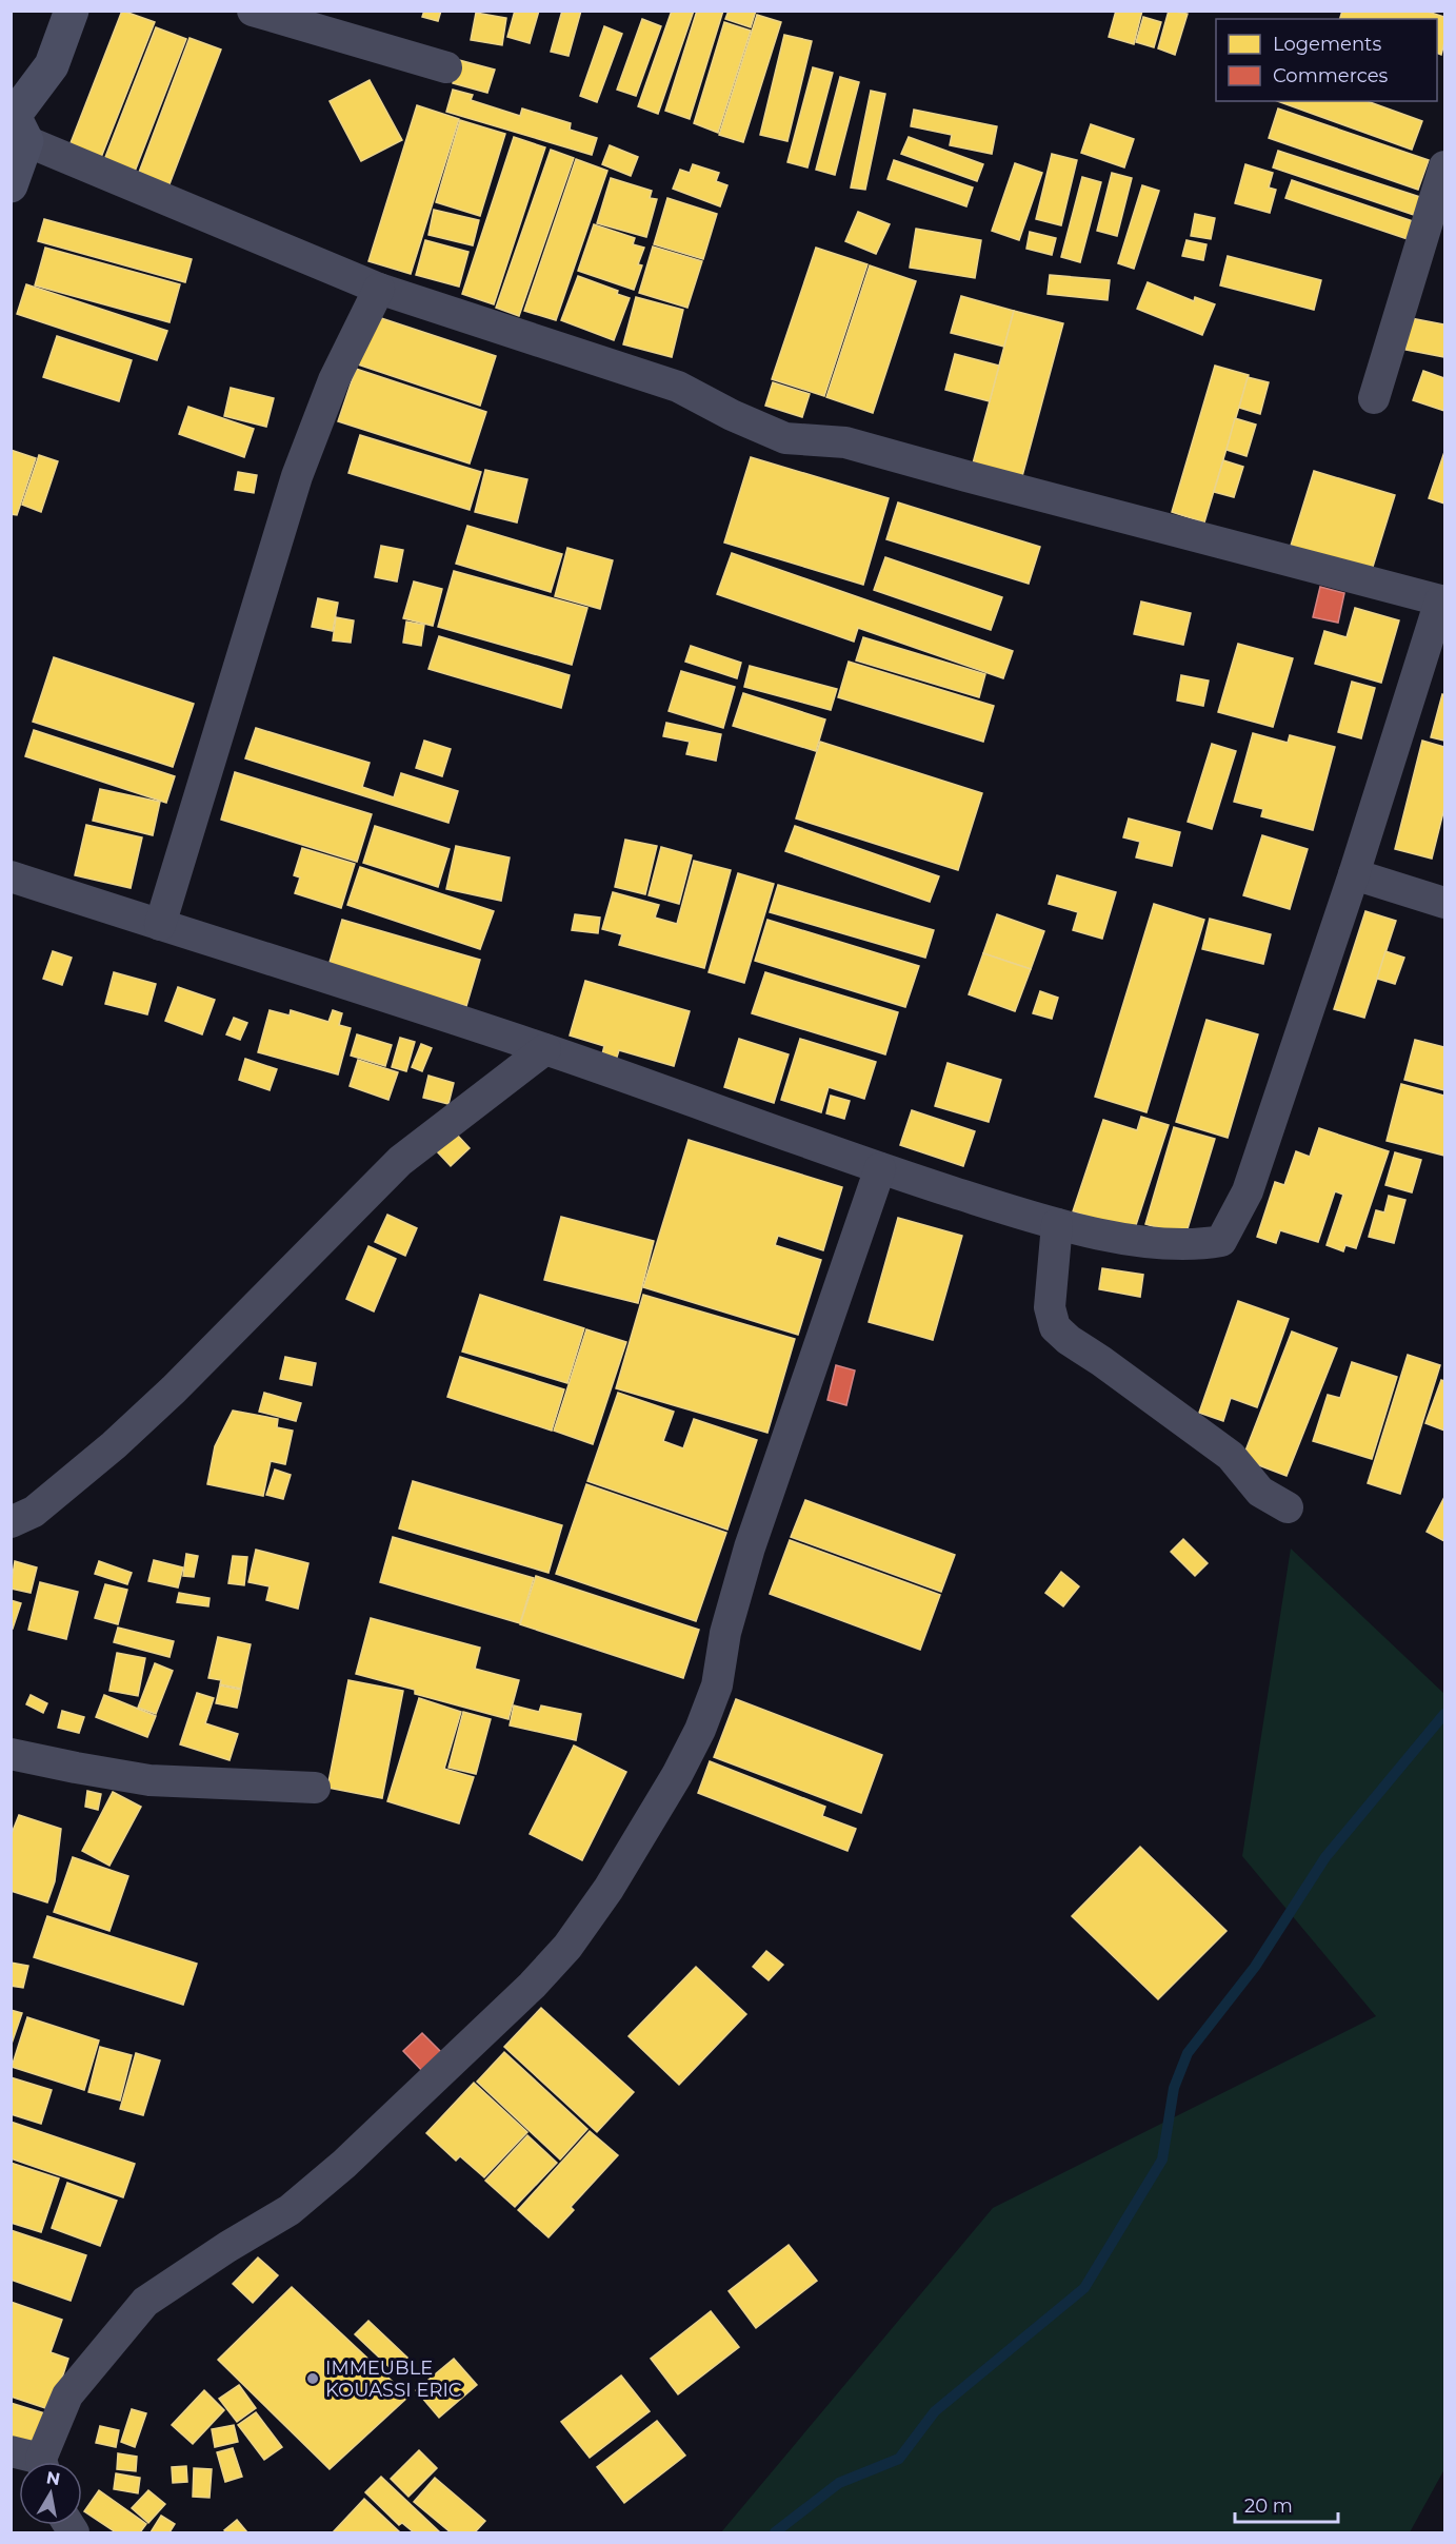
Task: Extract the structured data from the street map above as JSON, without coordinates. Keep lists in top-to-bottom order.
{
  "places": ["IMMEUBLE KOUASSI ERIC"],
  "legend": ["Logements", "Commerces"],
  "scale_bar": "20 m",
  "north": "top"
}
